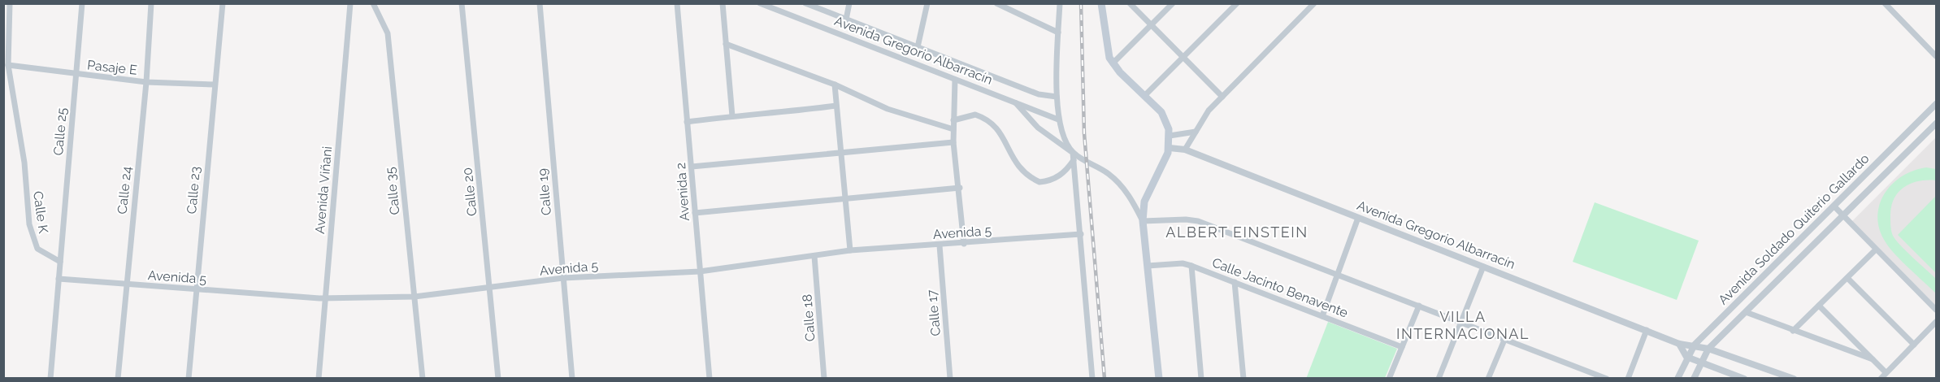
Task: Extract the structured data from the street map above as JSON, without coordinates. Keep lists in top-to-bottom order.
{
  "streets": {
    "street": [
      "Avenida Gregorio Albarracín",
      "Pasaje E",
      "Calle 25",
      "Calle 24",
      "Calle 23",
      "Avenida Viñani",
      "Calle 35",
      "Calle 20",
      "Calle 19",
      "Avenida 2",
      "Calle K",
      "Avenida Soldado Quiterio Gallardo",
      "Avenida 5",
      "Calle Jacinto Benavente",
      "Calle 17",
      "Calle 18"
    ]
  },
  "crossings": [
    ["Avenida Gregorio Albarracín", "Avenida Soldado Quiterio Gallardo"],
    ["Pasaje E", "Calle 25"],
    ["Pasaje E", "Calle 24"],
    ["Pasaje E", "Calle 23"],
    ["Pasaje E", "Calle K"],
    ["Calle 25", "Calle K"],
    ["Calle 24", "Avenida 5"],
    ["Calle 23", "Avenida 5"],
    ["Avenida Viñani", "Avenida 5"],
    ["Calle 35", "Avenida 5"],
    ["Calle 20", "Avenida 5"],
    ["Calle 19", "Avenida 5"],
    ["Avenida 2", "Avenida 5"],
    ["Avenida 5", "Calle 17"],
    ["Avenida 5", "Calle 18"]
  ],
  "districts": ["ALBERT EINSTEIN", "VILLA INTERNACIONAL"]
}
